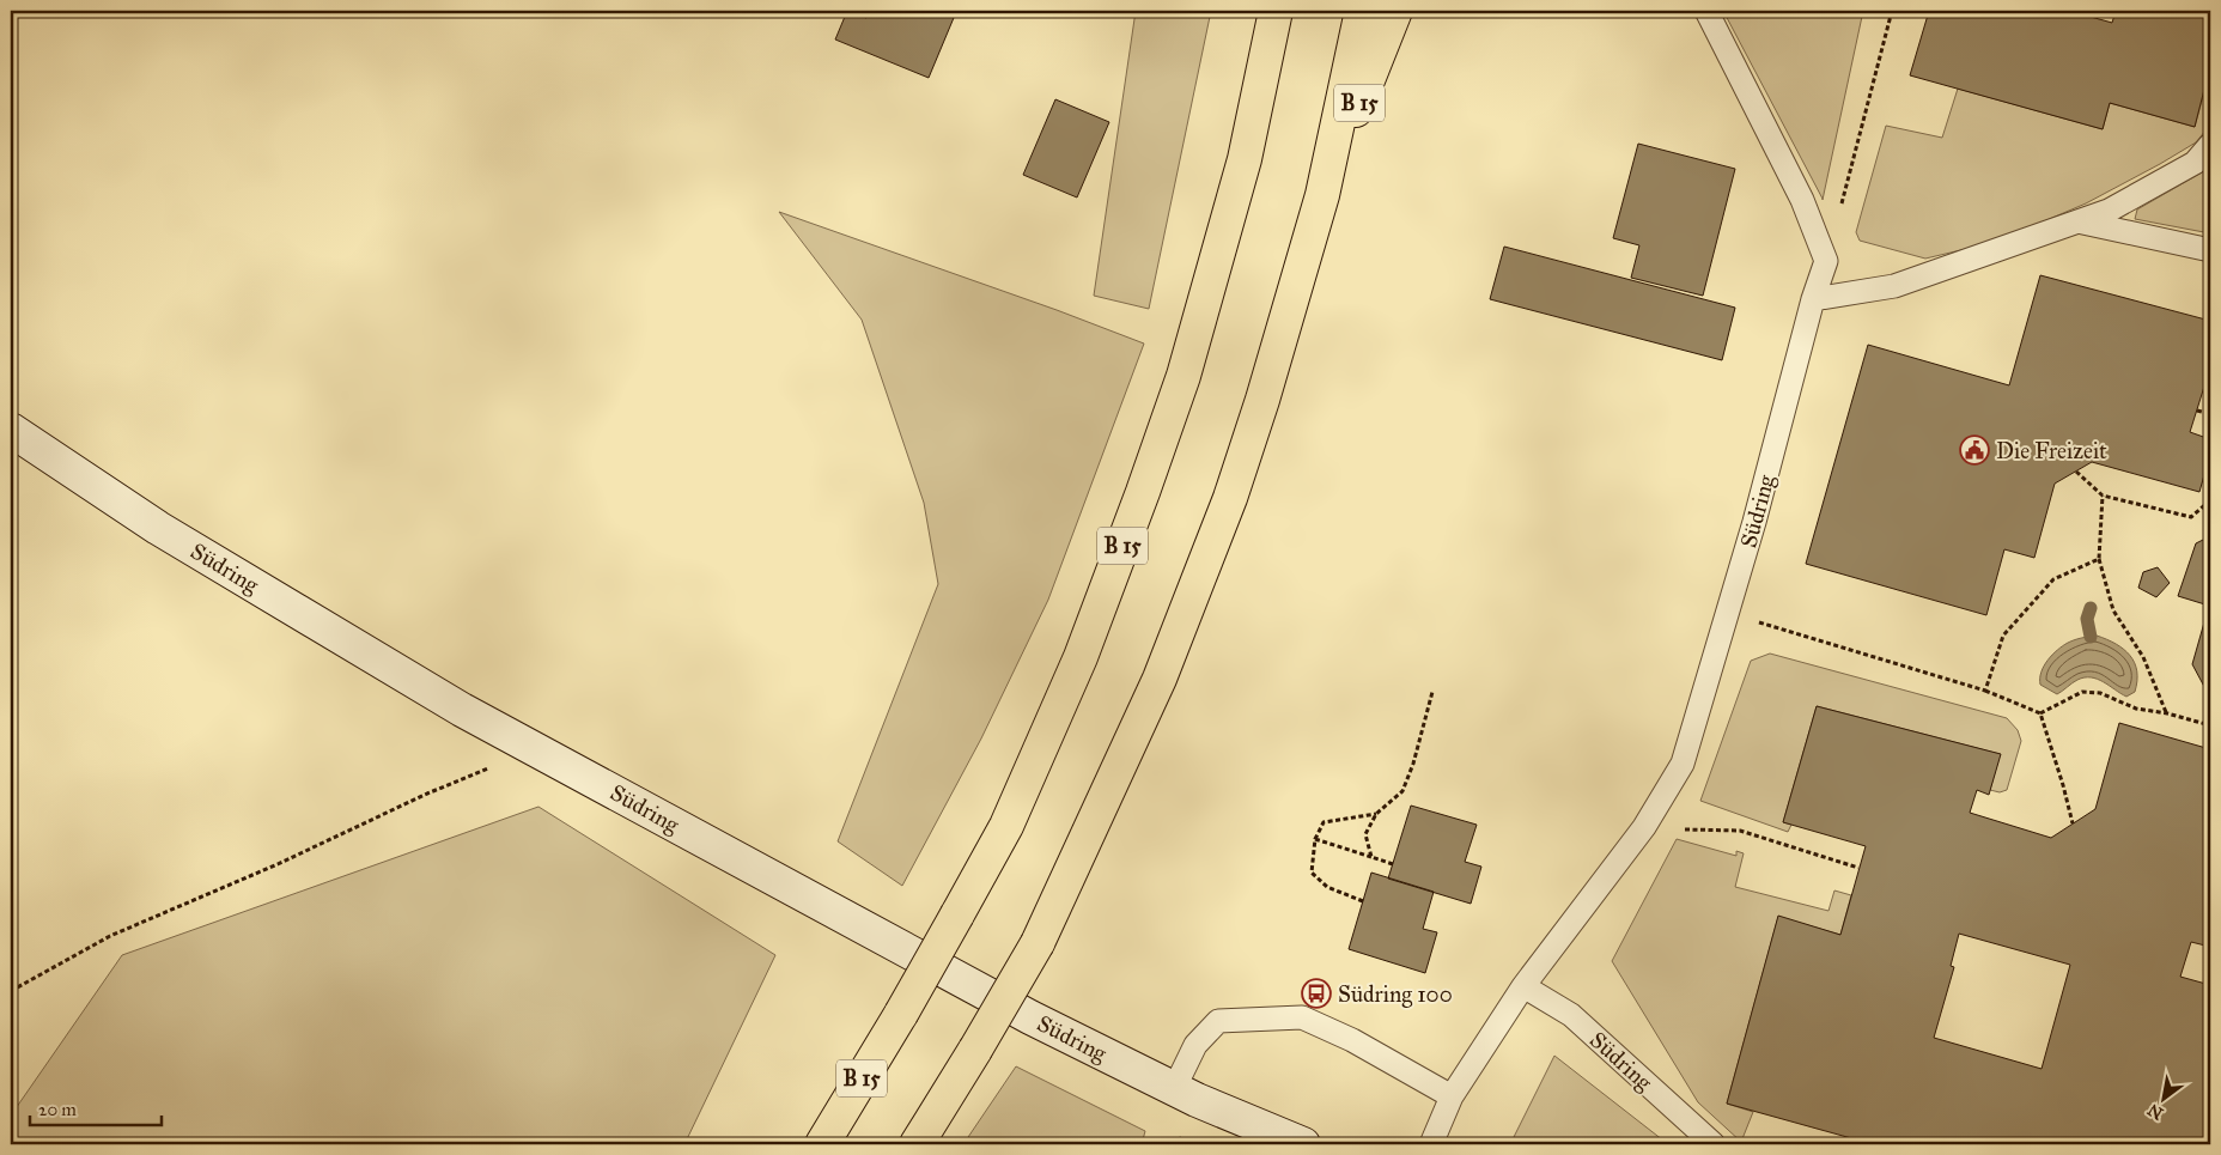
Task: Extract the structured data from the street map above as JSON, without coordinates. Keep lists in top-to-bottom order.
{
  "streets": {
    "highway": ["B 15"],
    "street": ["Südring"]
  },
  "places": {
    "public building": ["Die Freizeit"],
    "bus stop": ["Südring 100"]
  },
  "scale_bar": "20 m",
  "north": "bottom left"
}
